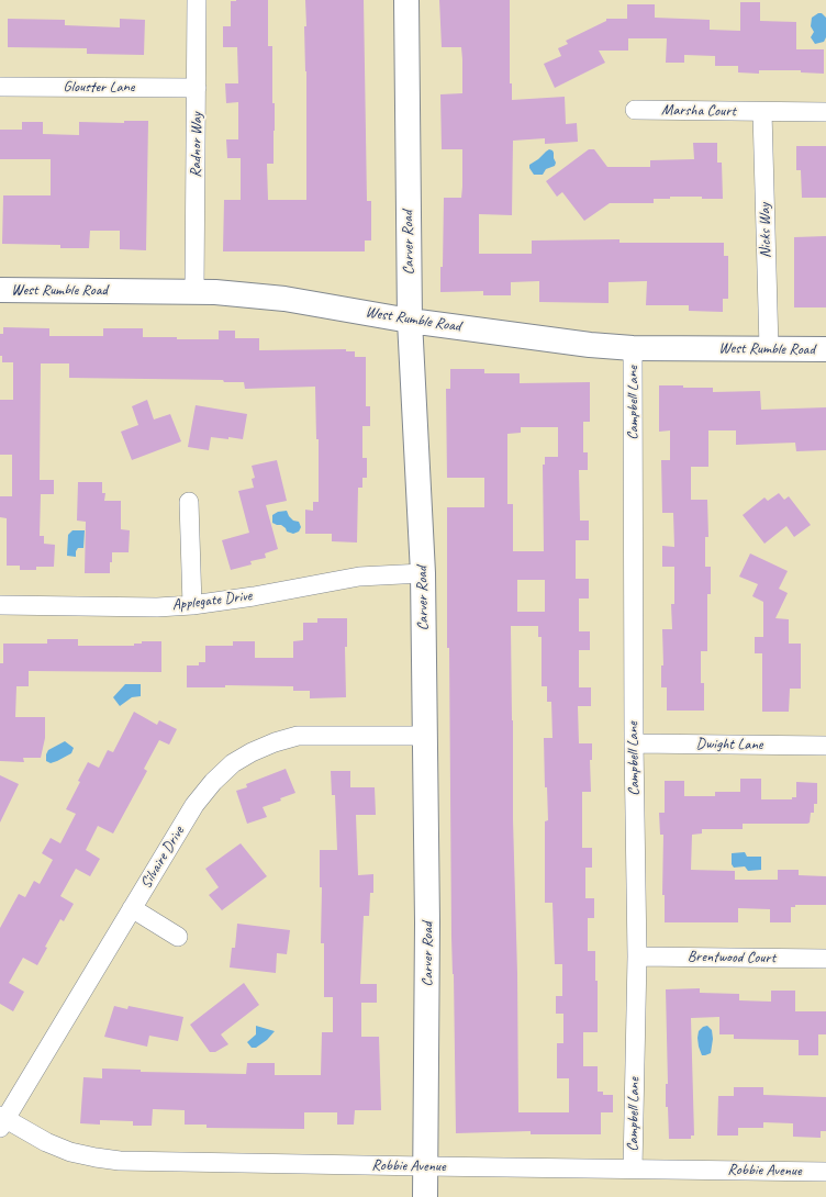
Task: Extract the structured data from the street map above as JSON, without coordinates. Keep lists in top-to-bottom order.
{
  "streets": {
    "street": [
      "Glouster Lane",
      "Marsha Court",
      "Radnor Way",
      "Nicks Way",
      "Carver Road",
      "West Rumble Road",
      "Campbell Lane",
      "Applegate Drive",
      "Dwight Lane",
      "Silvaire Drive",
      "Brentwood Court",
      "Robbie Avenue"
    ]
  },
  "crossings": [
    ["Glouster Lane", "Radnor Way"],
    ["Marsha Court", "Nicks Way"],
    ["Radnor Way", "West Rumble Road"],
    ["Nicks Way", "West Rumble Road"],
    ["Carver Road", "West Rumble Road"],
    ["Carver Road", "Applegate Drive"],
    ["Carver Road", "Silvaire Drive"],
    ["Carver Road", "Robbie Avenue"],
    ["West Rumble Road", "Campbell Lane"],
    ["Campbell Lane", "Dwight Lane"],
    ["Campbell Lane", "Brentwood Court"],
    ["Campbell Lane", "Robbie Avenue"],
    ["Silvaire Drive", "Robbie Avenue"]
  ]
}
